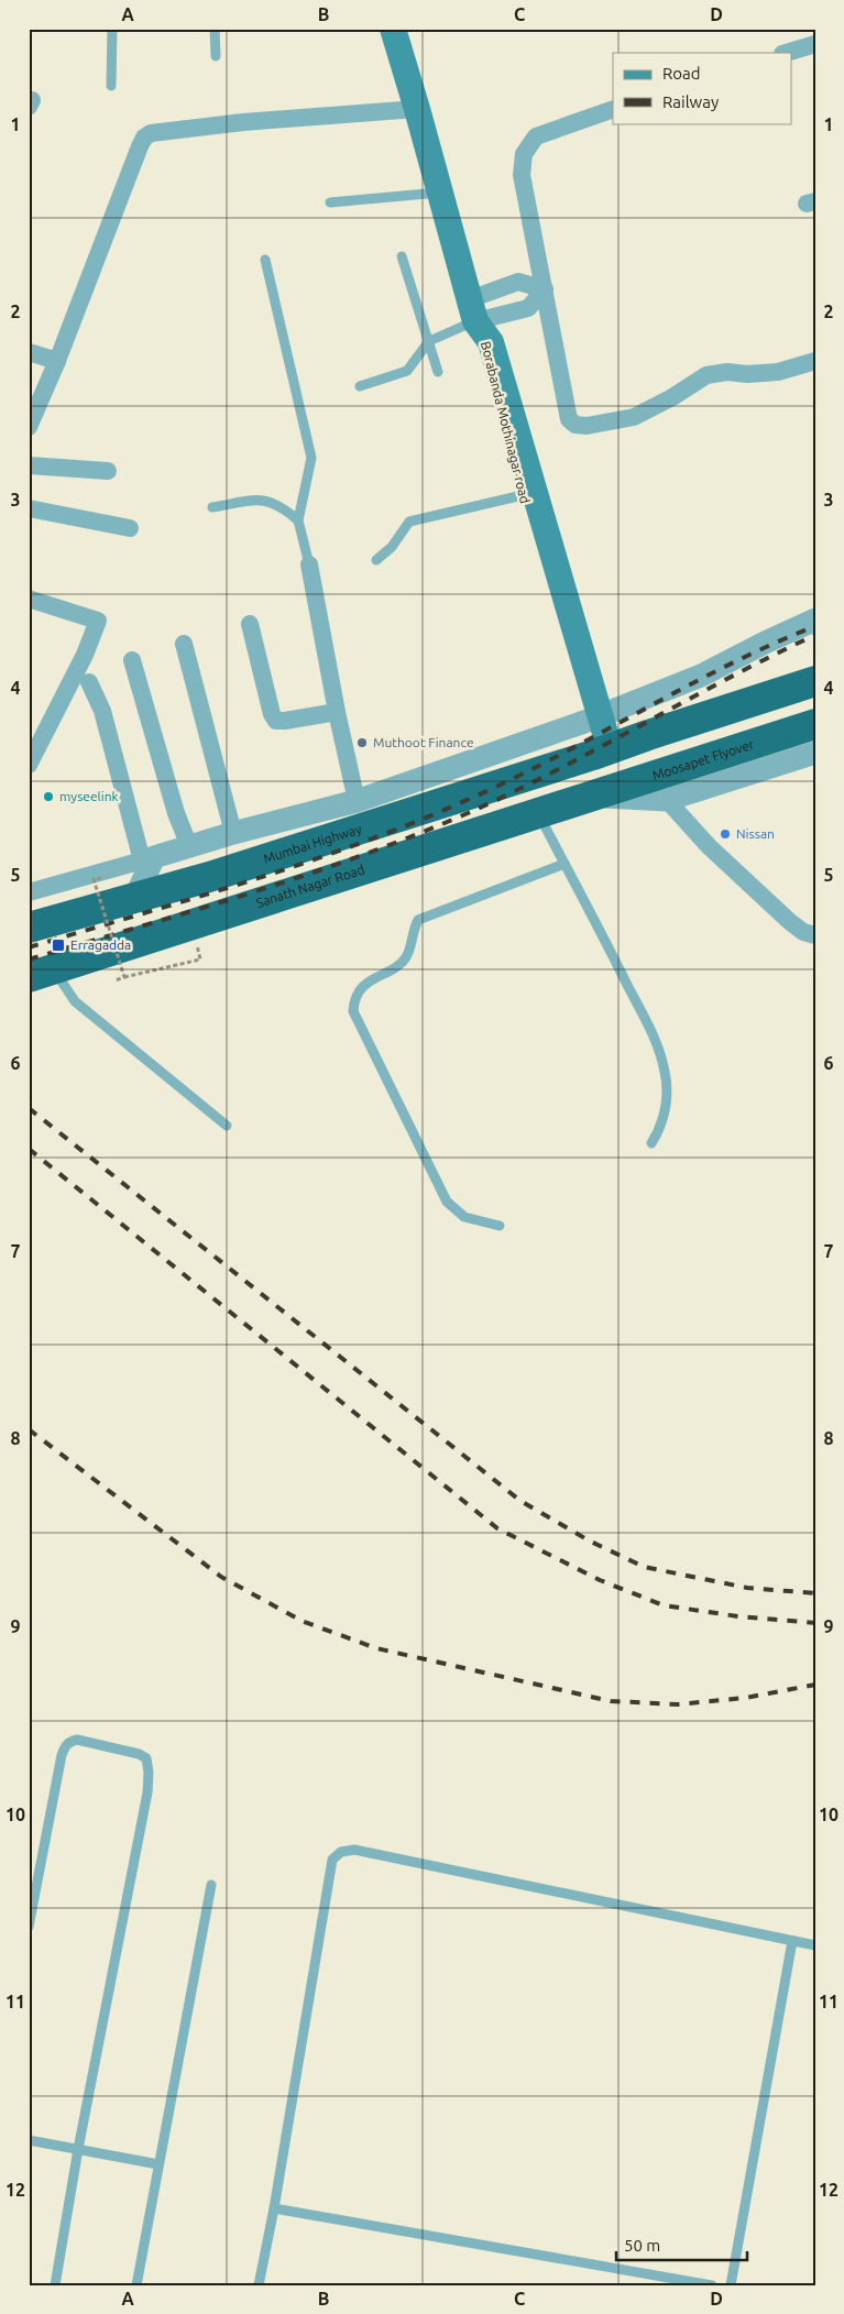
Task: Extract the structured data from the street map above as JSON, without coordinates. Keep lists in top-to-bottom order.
{
  "streets": {
    "highway": ["Moosapet Flyover", "Mumbai Highway", "Sanath Nagar Road"],
    "main road": ["Borabanda Mothinagar road"]
  },
  "crossings": [
    ["Borabanda Mothinagar road", "Mumbai Highway"],
    ["Moosapet Flyover", "Sanath Nagar Road"]
  ],
  "places": {
    "other": ["Muthoot Finance", "myseelink", "Nissan"],
    "transit": ["Erragadda"]
  },
  "legend": ["Road", "Railway"],
  "scale_bar": "50 m",
  "grid": {
    "columns": [
      "A",
      "B",
      "C",
      "D"
    ],
    "rows": [
      "1",
      "2",
      "3",
      "4",
      "5",
      "6",
      "7",
      "8",
      "9",
      "10",
      "11",
      "12"
    ]
  }
}
